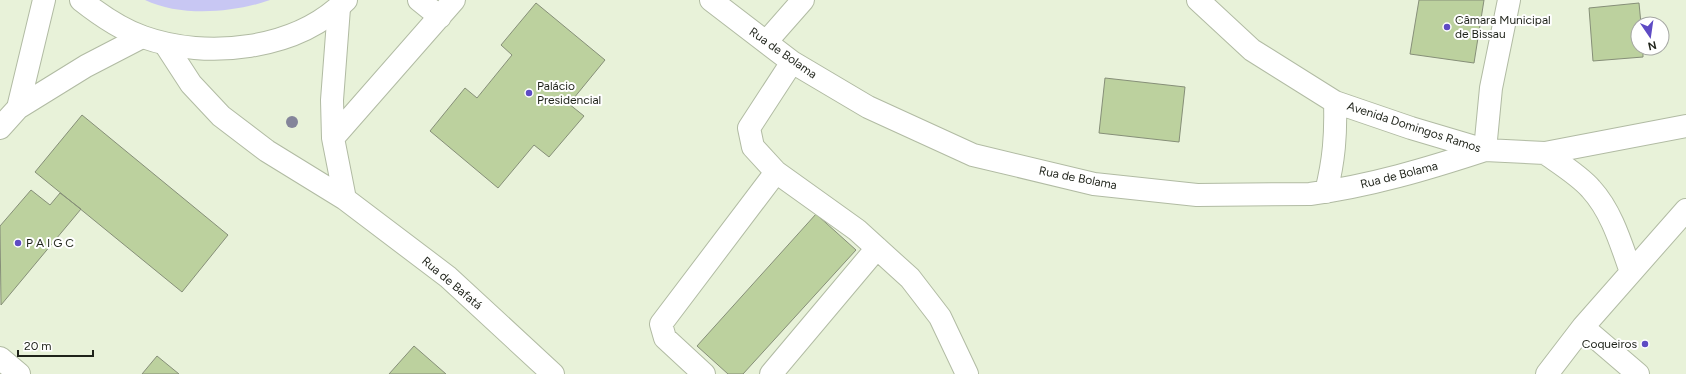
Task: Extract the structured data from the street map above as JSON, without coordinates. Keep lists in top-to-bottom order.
{
  "streets": {
    "street": ["Rua de Bolama", "Avenida Domingos Ramos", "Rua de Bafatá"]
  },
  "crossings": [
    ["Rua de Bolama", "Avenida Domingos Ramos"]
  ],
  "places": [
    "Câmara Municipal de Bissau",
    "Palácio Presidencial",
    "P A I G C",
    "Coqueiros"
  ],
  "scale_bar": "20 m",
  "north": "bottom"
}
